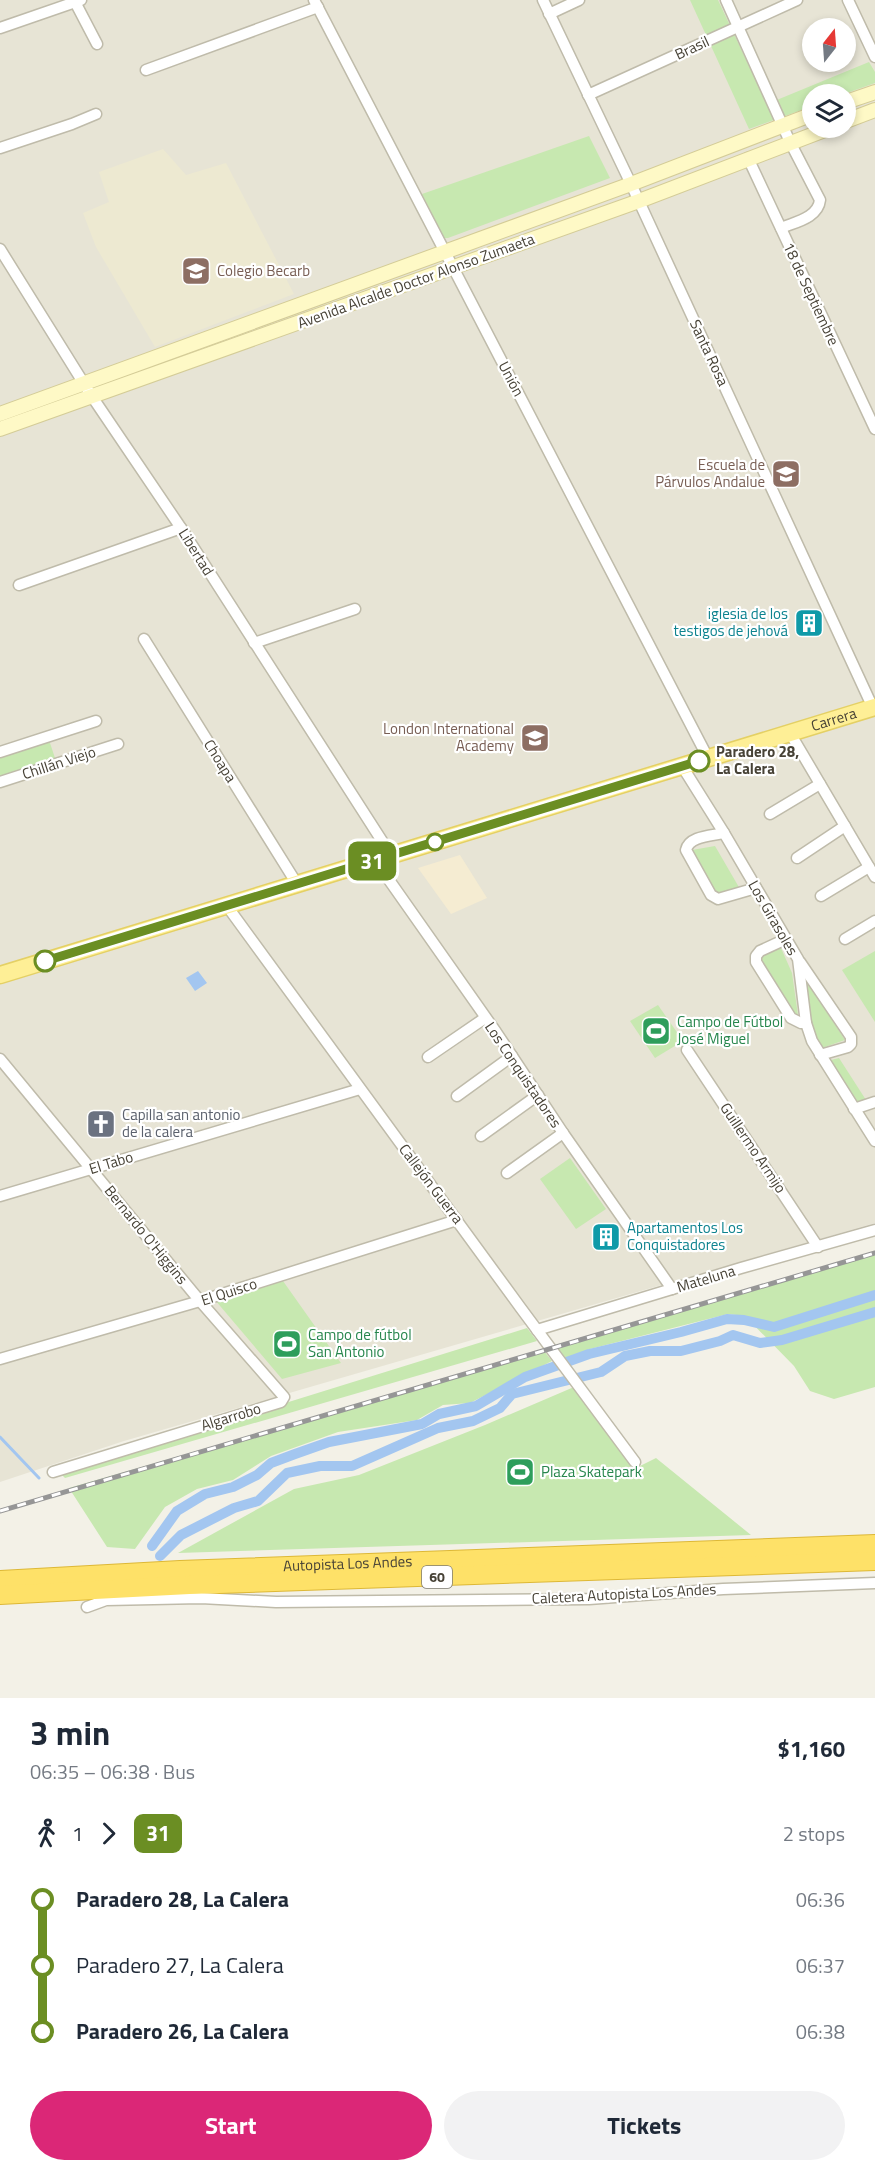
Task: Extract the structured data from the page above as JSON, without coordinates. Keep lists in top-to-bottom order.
{
  "streets": {
    "highway": ["Autopista Los Andes", "60"],
    "main road": ["Carrera"],
    "street": [
      "Brasil",
      "Avenida Alcalde Doctor Alonso Zumaeta",
      "18 de Septiembre",
      "Santa Rosa",
      "Unión",
      "Libertad",
      "Choapa",
      "Chillán Viejo",
      "Los Girasoles",
      "Los Conquistadores",
      "Guillermo Armijo",
      "El Tabo",
      "Callejón Guerra",
      "Bernardo O'Higgins",
      "Mateluna",
      "El Quisco",
      "Algarrobo",
      "Caletera Autopista Los Andes"
    ]
  },
  "crossings": [
    ["Brasil", "Santa Rosa"],
    ["Avenida Alcalde Doctor Alonso Zumaeta", "18 de Septiembre"],
    ["Avenida Alcalde Doctor Alonso Zumaeta", "Santa Rosa"],
    ["Avenida Alcalde Doctor Alonso Zumaeta", "Unión"],
    ["Avenida Alcalde Doctor Alonso Zumaeta", "Libertad"],
    ["Santa Rosa", "Carrera"],
    ["Unión", "Carrera"],
    ["Libertad", "Carrera"],
    ["Carrera", "Choapa"],
    ["Carrera", "Los Girasoles"],
    ["Carrera", "Los Conquistadores"],
    ["Carrera", "Callejón Guerra"],
    ["Los Conquistadores", "Mateluna"],
    ["Guillermo Armijo", "Mateluna"],
    ["El Tabo", "Callejón Guerra"],
    ["El Tabo", "Bernardo O'Higgins"],
    ["Callejón Guerra", "Mateluna"],
    ["Callejón Guerra", "El Quisco"],
    ["Bernardo O'Higgins", "El Quisco"],
    ["Bernardo O'Higgins", "Algarrobo"],
    ["El Quisco", "Algarrobo"]
  ],
  "places": {
    "school or university": ["Colegio Becarb", "Escuela de Párvulos Andalue", "London International Academy"],
    "building": ["iglesia de los testigos de jehová", "Apartamentos Los Conquistadores"],
    "other": ["Paradero 28, La Calera"],
    "sports": ["Campo de Fútbol José Miguel", "Campo de fútbol San Antonio", "Plaza Skatepark"],
    "church": ["Capilla san antonio de la calera"]
  },
  "lines": ["bus line 31"],
  "north": "top",
  "page": {
    "on_map": "31",
    "heading": ["3 min", "06:35 – 06:38 · Bus", "$1,160"],
    "legs": ["1", "31", "2 stops"],
    "list": [
      {
        "name": "Paradero 28, La Calera",
        "value": "06:36"
      },
      {
        "name": "Paradero 27, La Calera",
        "value": "06:37"
      },
      {
        "name": "Paradero 26, La Calera",
        "value": "06:38"
      }
    ],
    "buttons": ["Start", "Tickets"]
  }
}
